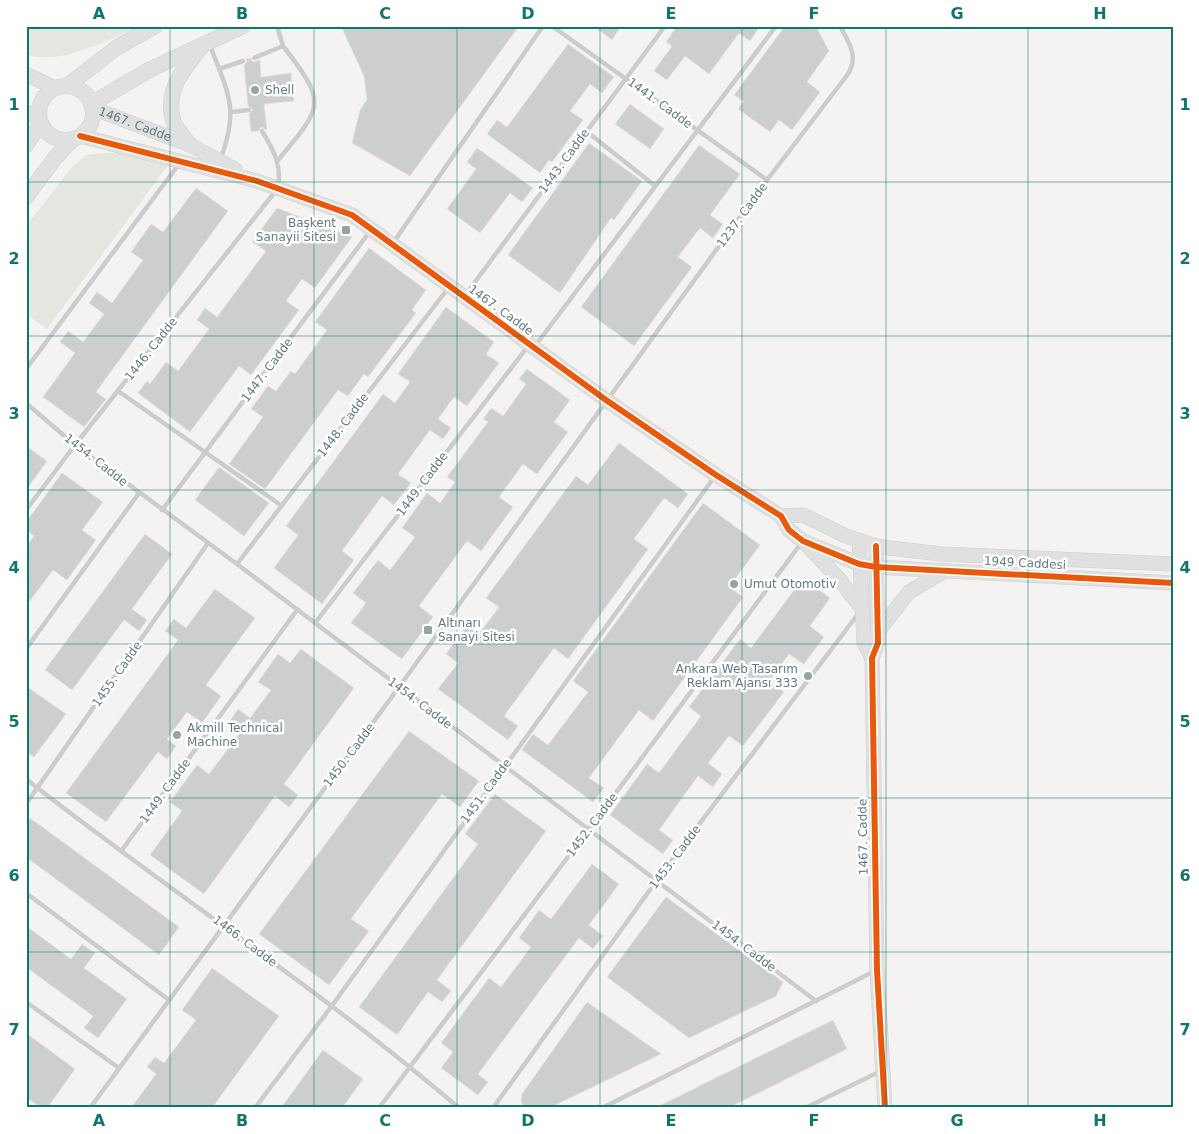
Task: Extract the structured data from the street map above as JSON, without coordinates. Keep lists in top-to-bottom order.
{
  "streets": {
    "main road": ["1467. Cadde"],
    "street": ["1949 Caddesi"],
    "lane": [
      "1441. Cadde",
      "1443. Cadde",
      "1237. Cadde",
      "1446. Cadde",
      "1447. Cadde",
      "1448. Cadde",
      "1454. Cadde",
      "1449. Cadde",
      "1455. Cadde",
      "1450. Cadde",
      "1451. Cadde",
      "1452. Cadde",
      "1453. Cadde",
      "1466. Cadde"
    ]
  },
  "crossings": [
    ["1441. Cadde", "1443. Cadde"],
    ["1441. Cadde", "1237. Cadde"],
    ["1441. Cadde", "1449. Cadde"],
    ["1467. Cadde", "1443. Cadde"],
    ["1467. Cadde", "1237. Cadde"],
    ["1467. Cadde", "1446. Cadde"],
    ["1467. Cadde", "1447. Cadde"],
    ["1467. Cadde", "1448. Cadde"],
    ["1467. Cadde", "1449. Cadde"],
    ["1467. Cadde", "1949 Caddesi"],
    ["1467. Cadde", "1450. Cadde"],
    ["1467. Cadde", "1451. Cadde"],
    ["1467. Cadde", "1452. Cadde"],
    ["1467. Cadde", "1453. Cadde"],
    ["1237. Cadde", "1450. Cadde"],
    ["1446. Cadde", "1454. Cadde"],
    ["1447. Cadde", "1454. Cadde"],
    ["1448. Cadde", "1454. Cadde"],
    ["1454. Cadde", "1449. Cadde"],
    ["1454. Cadde", "1455. Cadde"],
    ["1454. Cadde", "1450. Cadde"],
    ["1454. Cadde", "1451. Cadde"],
    ["1454. Cadde", "1452. Cadde"],
    ["1454. Cadde", "1453. Cadde"],
    ["1449. Cadde", "1466. Cadde"],
    ["1455. Cadde", "1466. Cadde"],
    ["1450. Cadde", "1466. Cadde"],
    ["1451. Cadde", "1466. Cadde"],
    ["1452. Cadde", "1466. Cadde"]
  ],
  "places": {
    "other": [
      "Shell",
      "Umut Otomotiv",
      "Ankara Web Tasarım Reklam Ajansı 333",
      "Akmill Technical Machine"
    ],
    "transit": ["Başkent Sanayii Sitesi", "Altınarı Sanayi Sitesi"]
  },
  "grid": {
    "columns": [
      "A",
      "B",
      "C",
      "D",
      "E",
      "F",
      "G",
      "H"
    ],
    "rows": [
      "1",
      "2",
      "3",
      "4",
      "5",
      "6",
      "7"
    ]
  }
}
